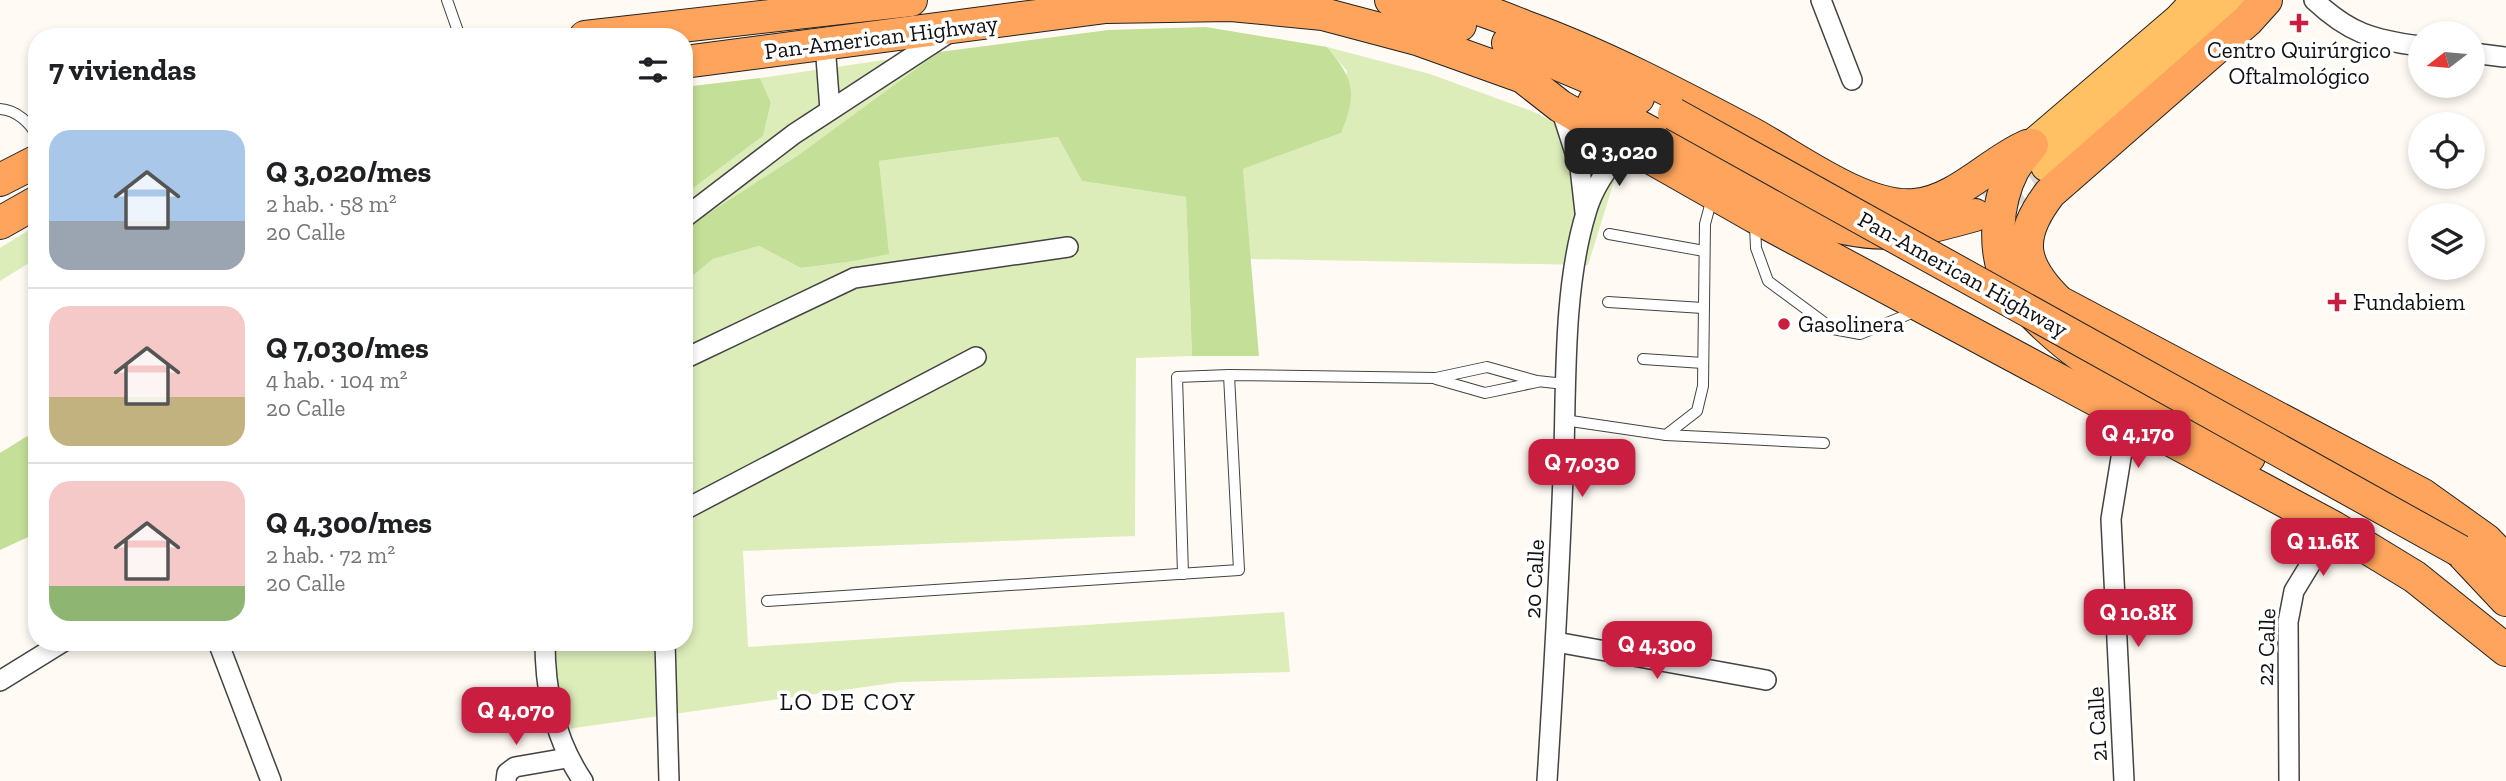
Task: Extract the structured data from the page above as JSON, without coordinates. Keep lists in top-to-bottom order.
{
  "streets": {
    "highway": ["Pan-American Highway"],
    "street": ["20 Calle", "22 Calle", "21 Calle"]
  },
  "crossings": [
    ["Pan-American Highway", "20 Calle"],
    ["Pan-American Highway", "22 Calle"],
    ["Pan-American Highway", "21 Calle"]
  ],
  "districts": ["LO DE COY"],
  "places": {
    "health": ["Centro Quirúrgico Oftalmológico", "Fundabiem"],
    "other": ["Gasolinera"]
  },
  "north": "left",
  "page": {
    "heading": "7 viviendas",
    "list": [
      {
        "name": "Q 3,020/mes",
        "note": "2 hab. · 58 m² · 20 Calle"
      },
      {
        "name": "Q 7,030/mes",
        "note": "4 hab. · 104 m² · 20 Calle"
      },
      {
        "name": "Q 4,300/mes",
        "note": "2 hab. · 72 m² · 20 Calle"
      }
    ],
    "price": [
      "Q 3,020",
      "Q 4,170",
      "Q 7,030",
      "Q 11.6K",
      "Q 10.8K",
      "Q 4,300",
      "Q 4,070"
    ]
  }
}
